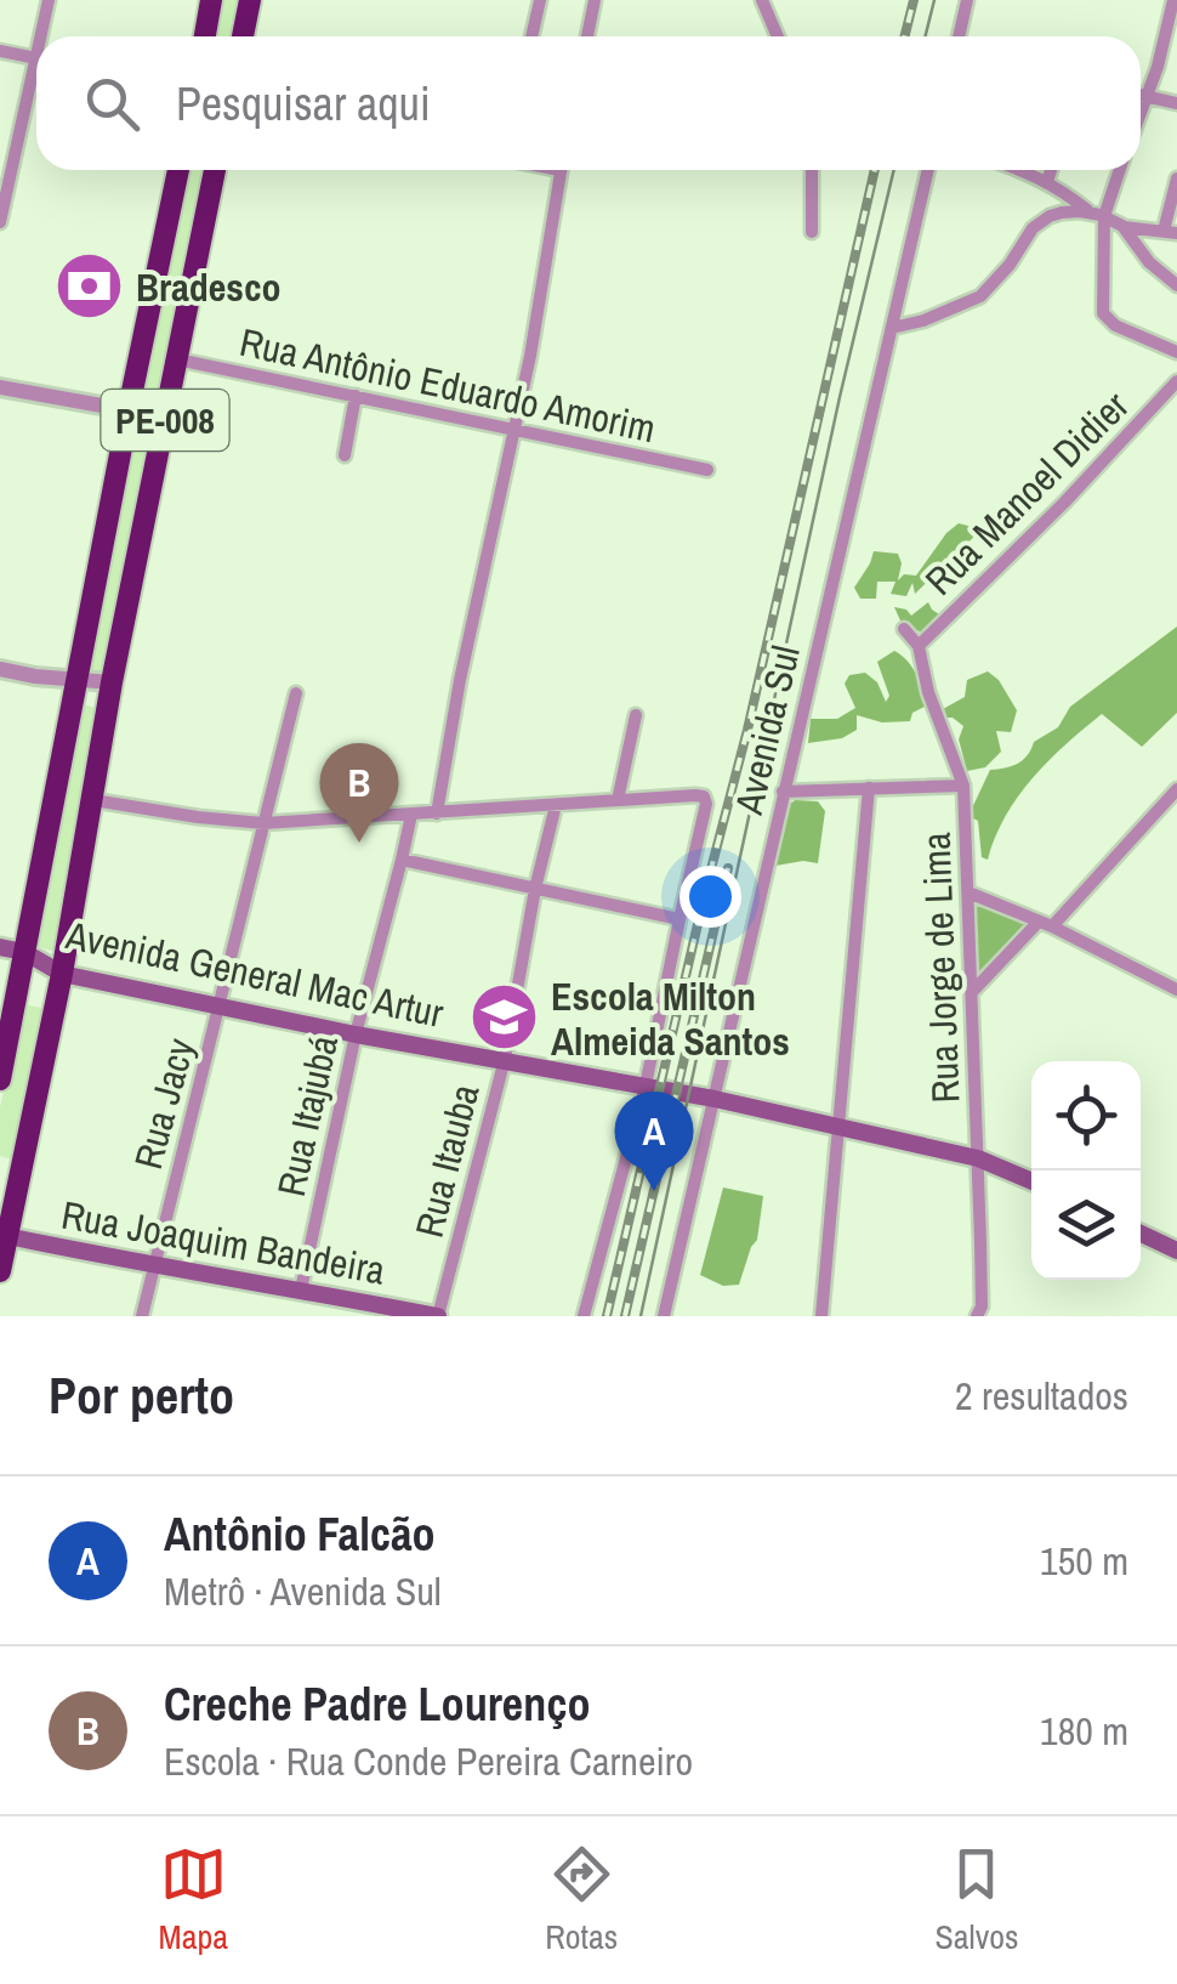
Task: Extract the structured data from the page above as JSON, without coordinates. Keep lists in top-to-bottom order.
{
  "streets": {
    "highway": ["PE-008"],
    "main road": ["Avenida General Mac Artur", "Rua Joaquim Bandeira"],
    "street": [
      "Rua Antônio Eduardo Amorim",
      "Rua Manoel Didier",
      "Avenida Sul",
      "Rua Jorge de Lima",
      "Rua Jacy",
      "Rua Itajubá",
      "Rua Itauba"
    ]
  },
  "crossings": [
    ["Rua Antônio Eduardo Amorim", "PE-008"],
    ["PE-008", "Avenida General Mac Artur"],
    ["PE-008", "Rua Joaquim Bandeira"],
    ["Rua Manoel Didier", "Rua Jorge de Lima"],
    ["Avenida Sul", "Avenida General Mac Artur"],
    ["Rua Jorge de Lima", "Avenida General Mac Artur"],
    ["Avenida General Mac Artur", "Rua Jacy"],
    ["Avenida General Mac Artur", "Rua Itajubá"],
    ["Avenida General Mac Artur", "Rua Itauba"],
    ["Rua Jacy", "Rua Joaquim Bandeira"],
    ["Rua Itajubá", "Rua Joaquim Bandeira"],
    ["Rua Itauba", "Rua Joaquim Bandeira"]
  ],
  "places": {
    "bank": ["Bradesco"],
    "school or university": ["Escola Milton Almeida Santos"]
  },
  "page": {
    "search": "Pesquisar aqui",
    "pins": ["B", "A"],
    "heading": ["Por perto", "2 resultados"],
    "list": [
      {
        "mark": "A",
        "name": "Antônio Falcão",
        "note": "Metrô · Avenida Sul",
        "value": "150 m"
      },
      {
        "mark": "B",
        "name": "Creche Padre Lourenço",
        "note": "Escola · Rua Conde Pereira Carneiro",
        "value": "180 m"
      }
    ],
    "nav": ["Mapa", "Rotas", "Salvos"]
  }
}
